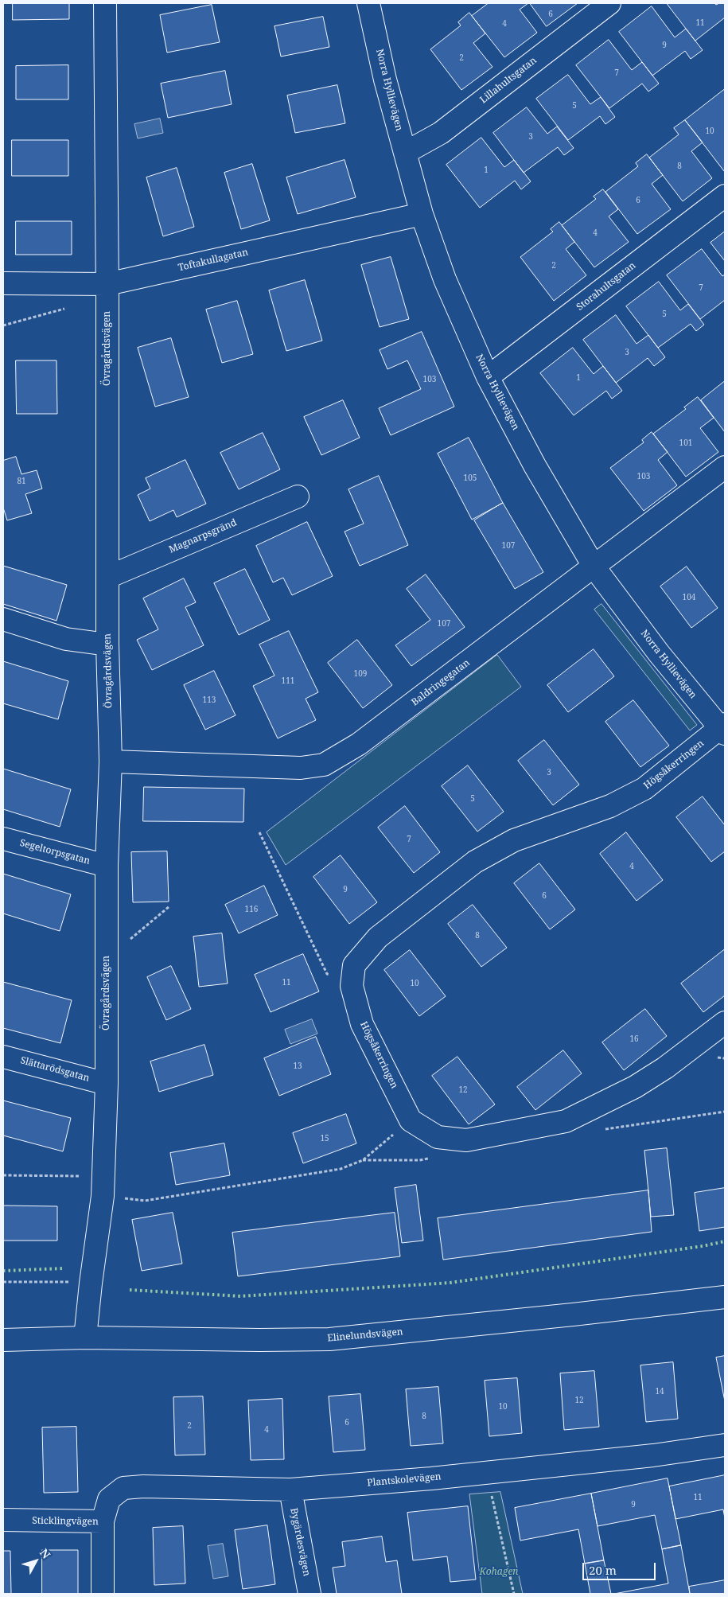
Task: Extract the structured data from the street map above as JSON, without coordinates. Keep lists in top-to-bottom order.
{
  "streets": {
    "street": [
      "Lillahultsgatan",
      "Norra Hyllievägen",
      "Toftakullagatan",
      "Storahultsgatan",
      "Övragårdsvägen",
      "Magnarpsgränd",
      "Baldringegatan",
      "Högsåkerringen",
      "Segeltorpsgatan",
      "Slättarödsgatan",
      "Elinelundsvägen",
      "Plantskolevägen",
      "Sticklingvägen",
      "Bygärdesvägen"
    ]
  },
  "crossings": [
    ["Lillahultsgatan", "Norra Hyllievägen"],
    ["Norra Hyllievägen", "Toftakullagatan"],
    ["Norra Hyllievägen", "Storahultsgatan"],
    ["Norra Hyllievägen", "Baldringegatan"],
    ["Norra Hyllievägen", "Högsåkerringen"],
    ["Toftakullagatan", "Övragårdsvägen"],
    ["Övragårdsvägen", "Magnarpsgränd"],
    ["Övragårdsvägen", "Baldringegatan"],
    ["Övragårdsvägen", "Segeltorpsgatan"],
    ["Övragårdsvägen", "Slättarödsgatan"],
    ["Övragårdsvägen", "Elinelundsvägen"],
    ["Plantskolevägen", "Sticklingvägen"],
    ["Plantskolevägen", "Bygärdesvägen"]
  ],
  "parks": ["Kohagen"],
  "house_numbers": [
    "6",
    "11",
    "4",
    "9",
    "2",
    "7",
    "5",
    "10",
    "3",
    "8",
    "1",
    "6",
    "4",
    "2",
    "7",
    "5",
    "3",
    "1",
    "103",
    "101",
    "103",
    "105",
    "81",
    "107",
    "104",
    "107",
    "109",
    "111",
    "113",
    "3",
    "5",
    "7",
    "4",
    "9",
    "6",
    "116",
    "8",
    "11",
    "10",
    "16",
    "13",
    "12",
    "15",
    "14",
    "12",
    "10",
    "8",
    "6",
    "2",
    "4",
    "11",
    "9"
  ],
  "scale_bar": "20 m",
  "north": "top right"
}
